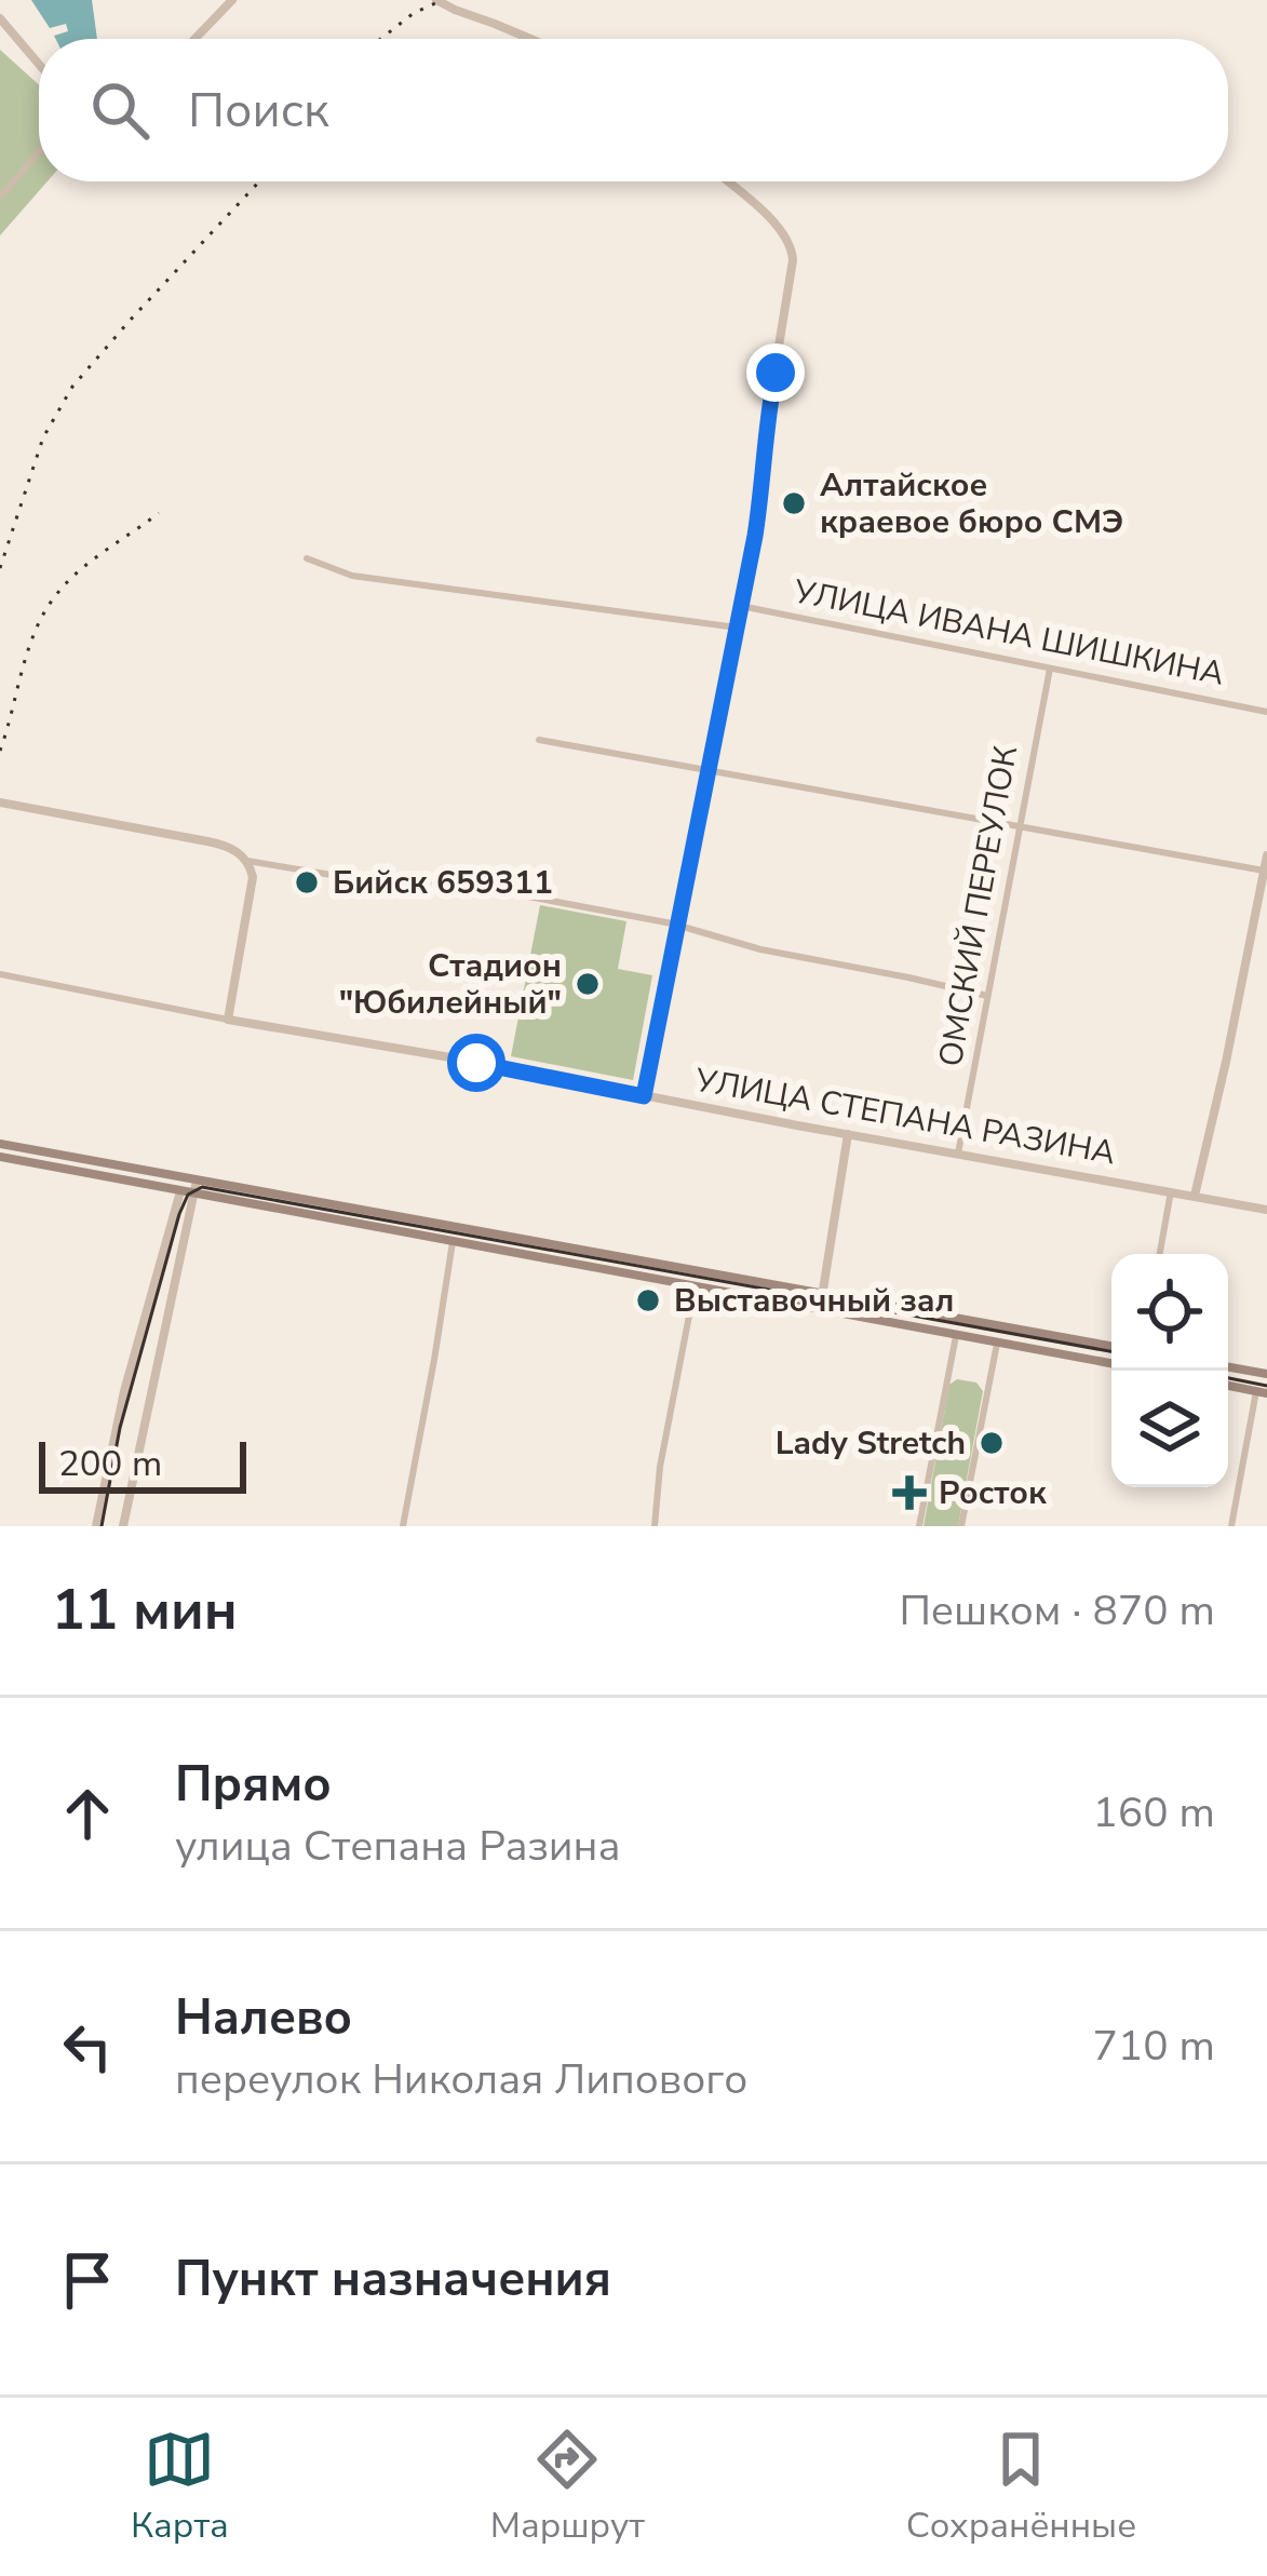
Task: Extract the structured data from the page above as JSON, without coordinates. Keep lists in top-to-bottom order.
{
  "streets": {
    "street": ["УЛИЦА ИВАНА ШИШКИНА", "ОМСКИЙ ПЕРЕУЛОК", "УЛИЦА СТЕПАНА РАЗИНА"]
  },
  "crossings": [
    ["УЛИЦА ИВАНА ШИШКИНА", "ОМСКИЙ ПЕРЕУЛОК"],
    ["ОМСКИЙ ПЕРЕУЛОК", "УЛИЦА СТЕПАНА РАЗИНА"]
  ],
  "places": {
    "other": [
      "Алтайское краевое бюро СМЭ",
      "Бийск 659311",
      "Стадион \"Юбилейный\"",
      "Выставочный зал",
      "Lady Stretch"
    ],
    "health": ["Росток"]
  },
  "scale_bar": "200 m",
  "page": {
    "search": "Поиск",
    "scale": "200 m",
    "heading": ["11 мин", "Пешком · 870 m"],
    "list": [
      ["Прямо", "улица Степана Разина", "160 m"],
      ["Налево", "переулок Николая Липового", "710 m"],
      "Пункт назначения"
    ],
    "nav": ["Карта", "Маршрут", "Сохранённые"]
  }
}
